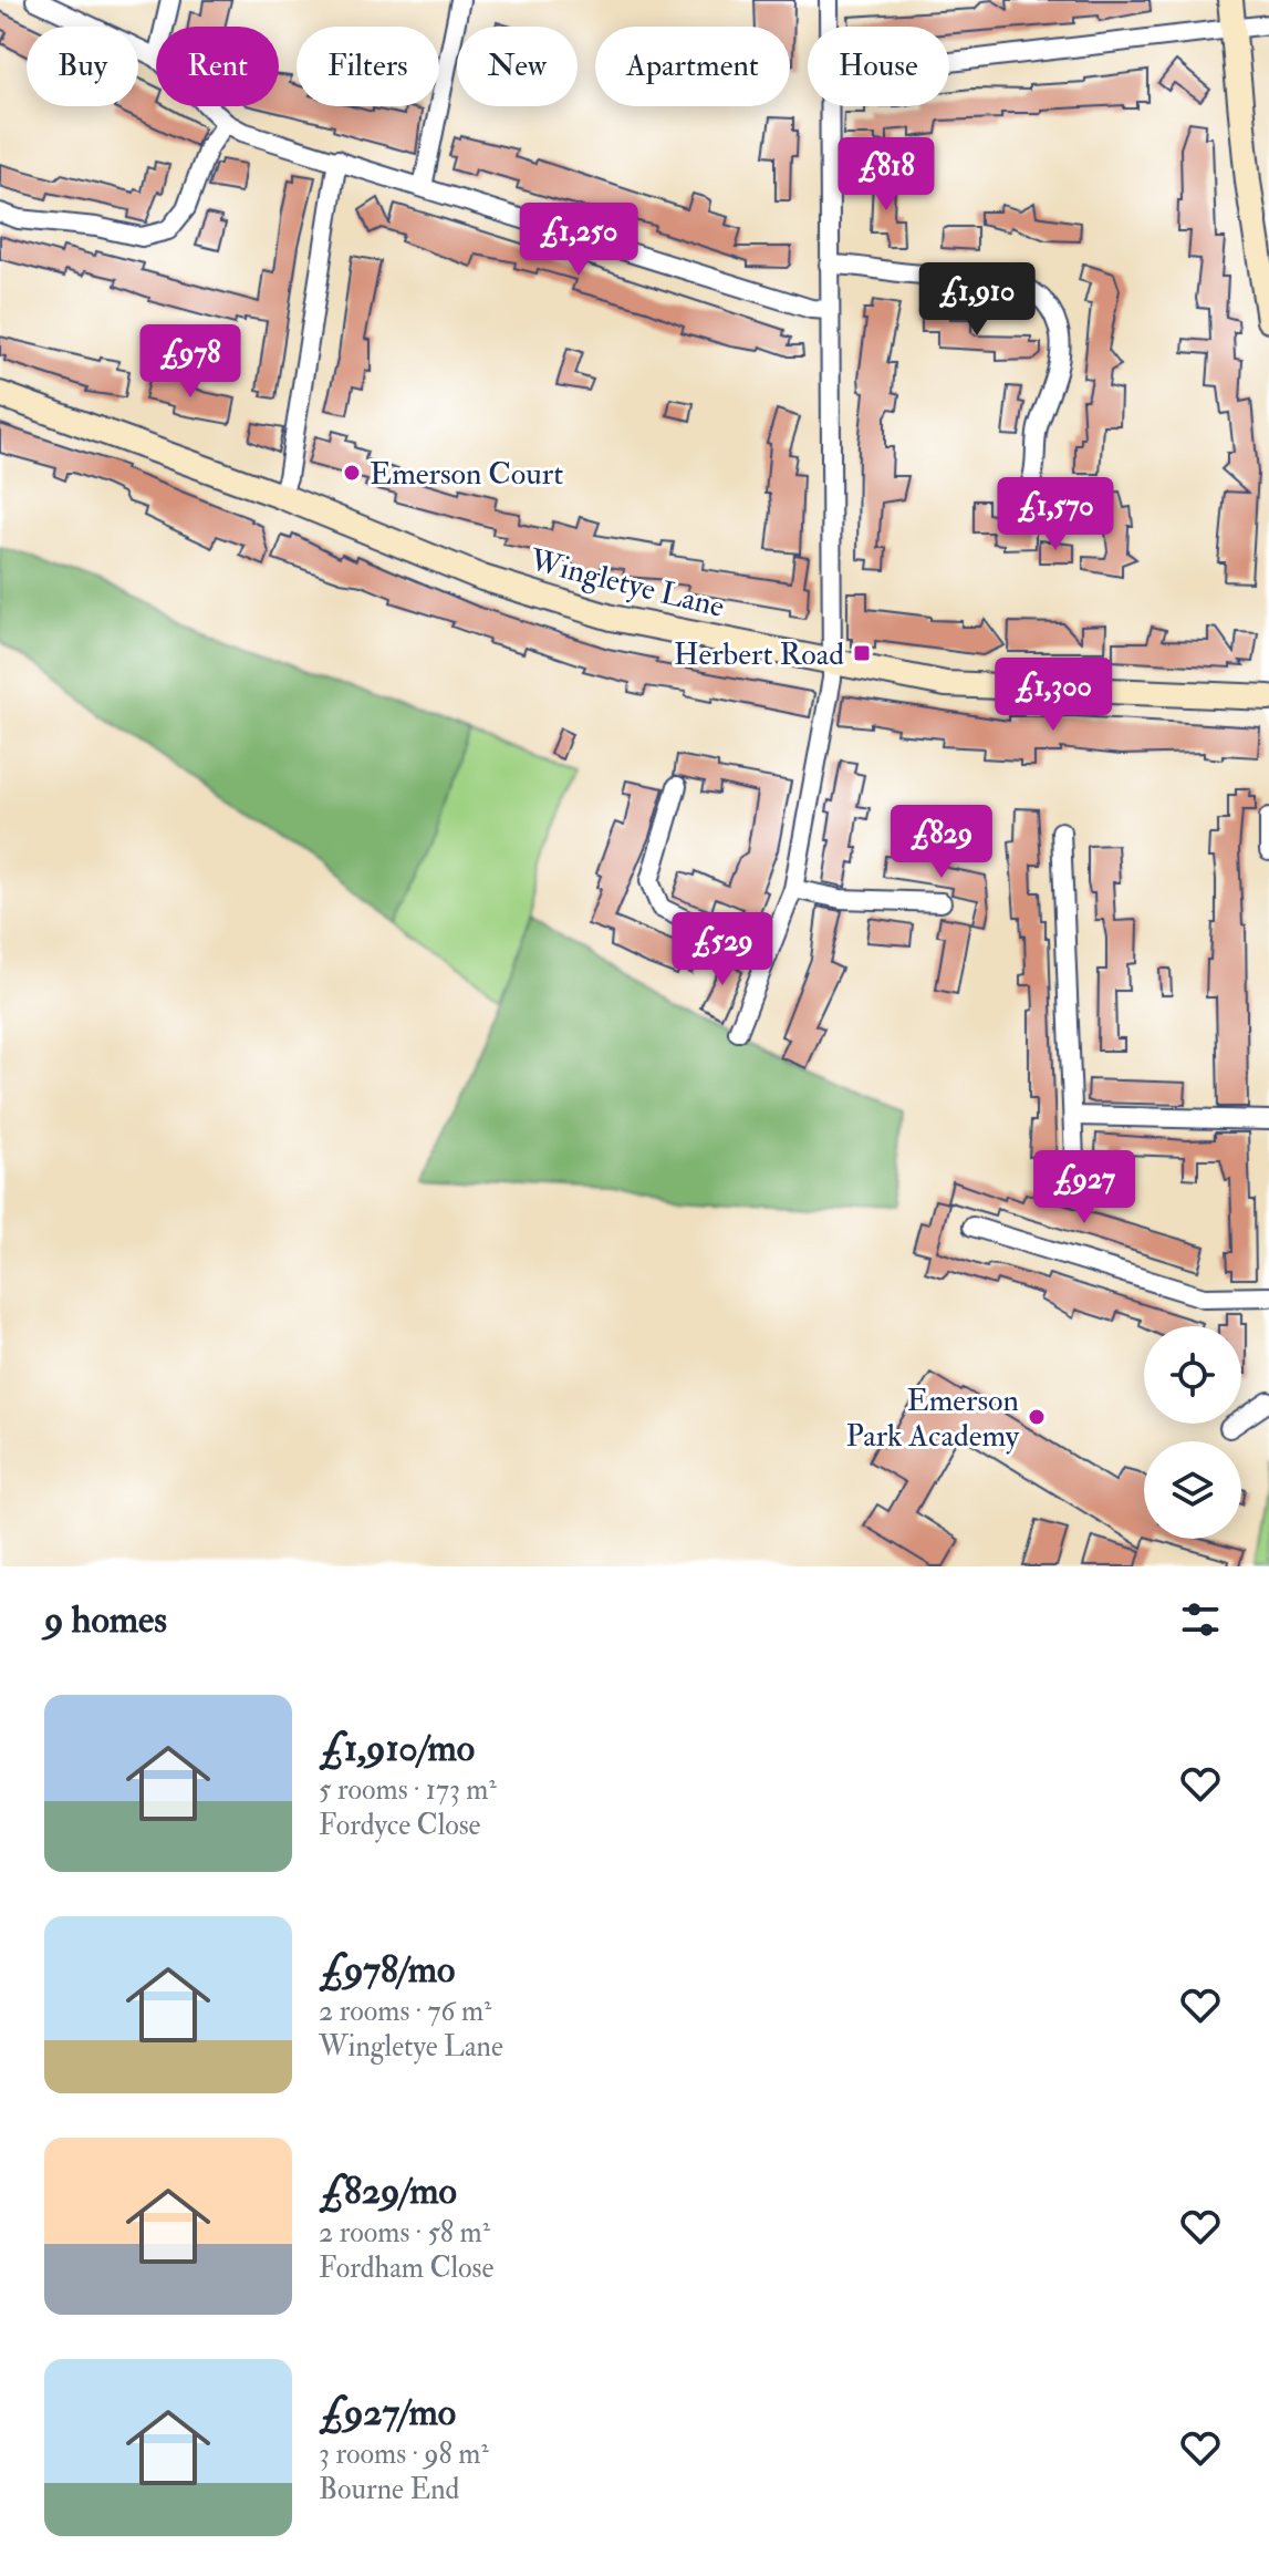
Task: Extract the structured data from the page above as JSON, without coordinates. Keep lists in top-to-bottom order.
{
  "streets": {
    "street": ["Wingletye Lane"]
  },
  "places": {
    "other": ["Emerson Court", "Emerson Park Academy"],
    "transit": ["Herbert Road"]
  },
  "page": {
    "chip": [
      "Buy",
      "Rent",
      "Filters",
      "New",
      "Apartment",
      "House"
    ],
    "price": [
      "£818",
      "£1,250",
      "£1,910",
      "£978",
      "£1,570",
      "£1,300",
      "£829",
      "£529",
      "£927"
    ],
    "heading": "9 homes",
    "list": [
      {
        "name": "£1,910/mo",
        "note": "5 rooms · 173 m² · Fordyce Close"
      },
      {
        "name": "£978/mo",
        "note": "2 rooms · 76 m² · Wingletye Lane"
      },
      {
        "name": "£829/mo",
        "note": "2 rooms · 58 m² · Fordham Close"
      },
      {
        "name": "£927/mo",
        "note": "3 rooms · 98 m² · Bourne End"
      }
    ]
  }
}
